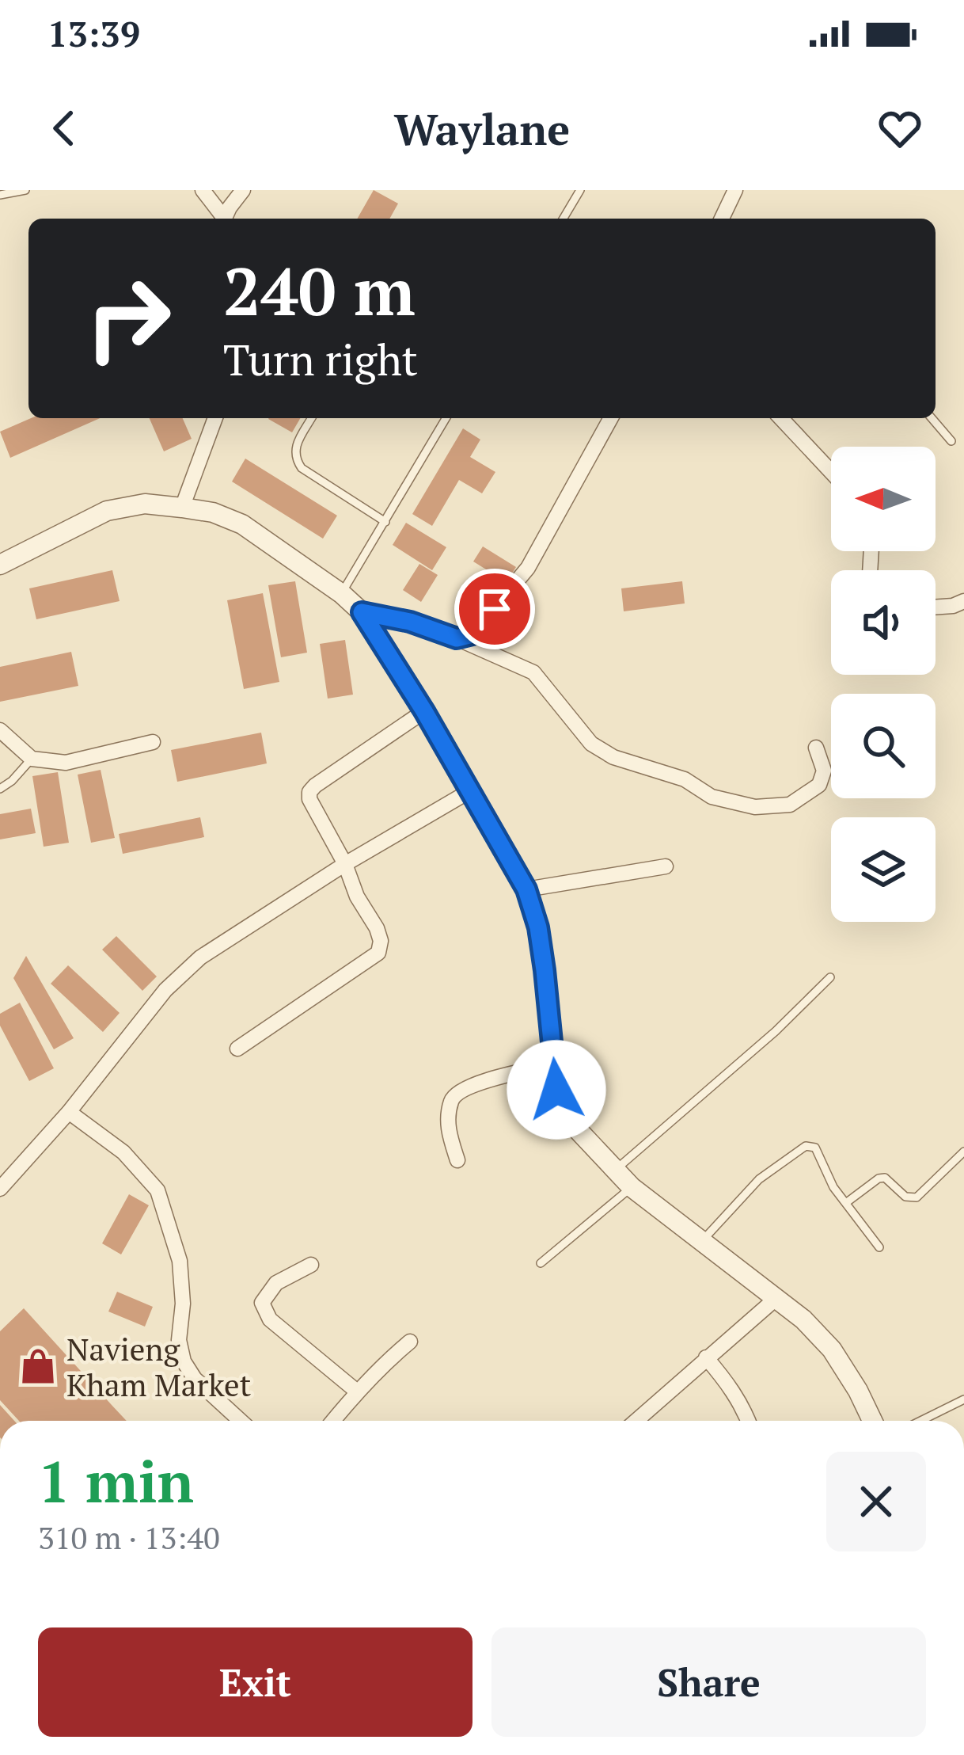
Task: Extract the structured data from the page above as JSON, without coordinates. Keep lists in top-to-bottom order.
{
  "places": {
    "shop": ["Navieng Kham Market"]
  },
  "north": "left",
  "page": {
    "status": "13:39",
    "header": "Waylane",
    "turn": ["240 m", "Turn right"],
    "heading": ["1 min", "310 m · 13:40"],
    "buttons": ["Exit", "Share"]
  }
}
